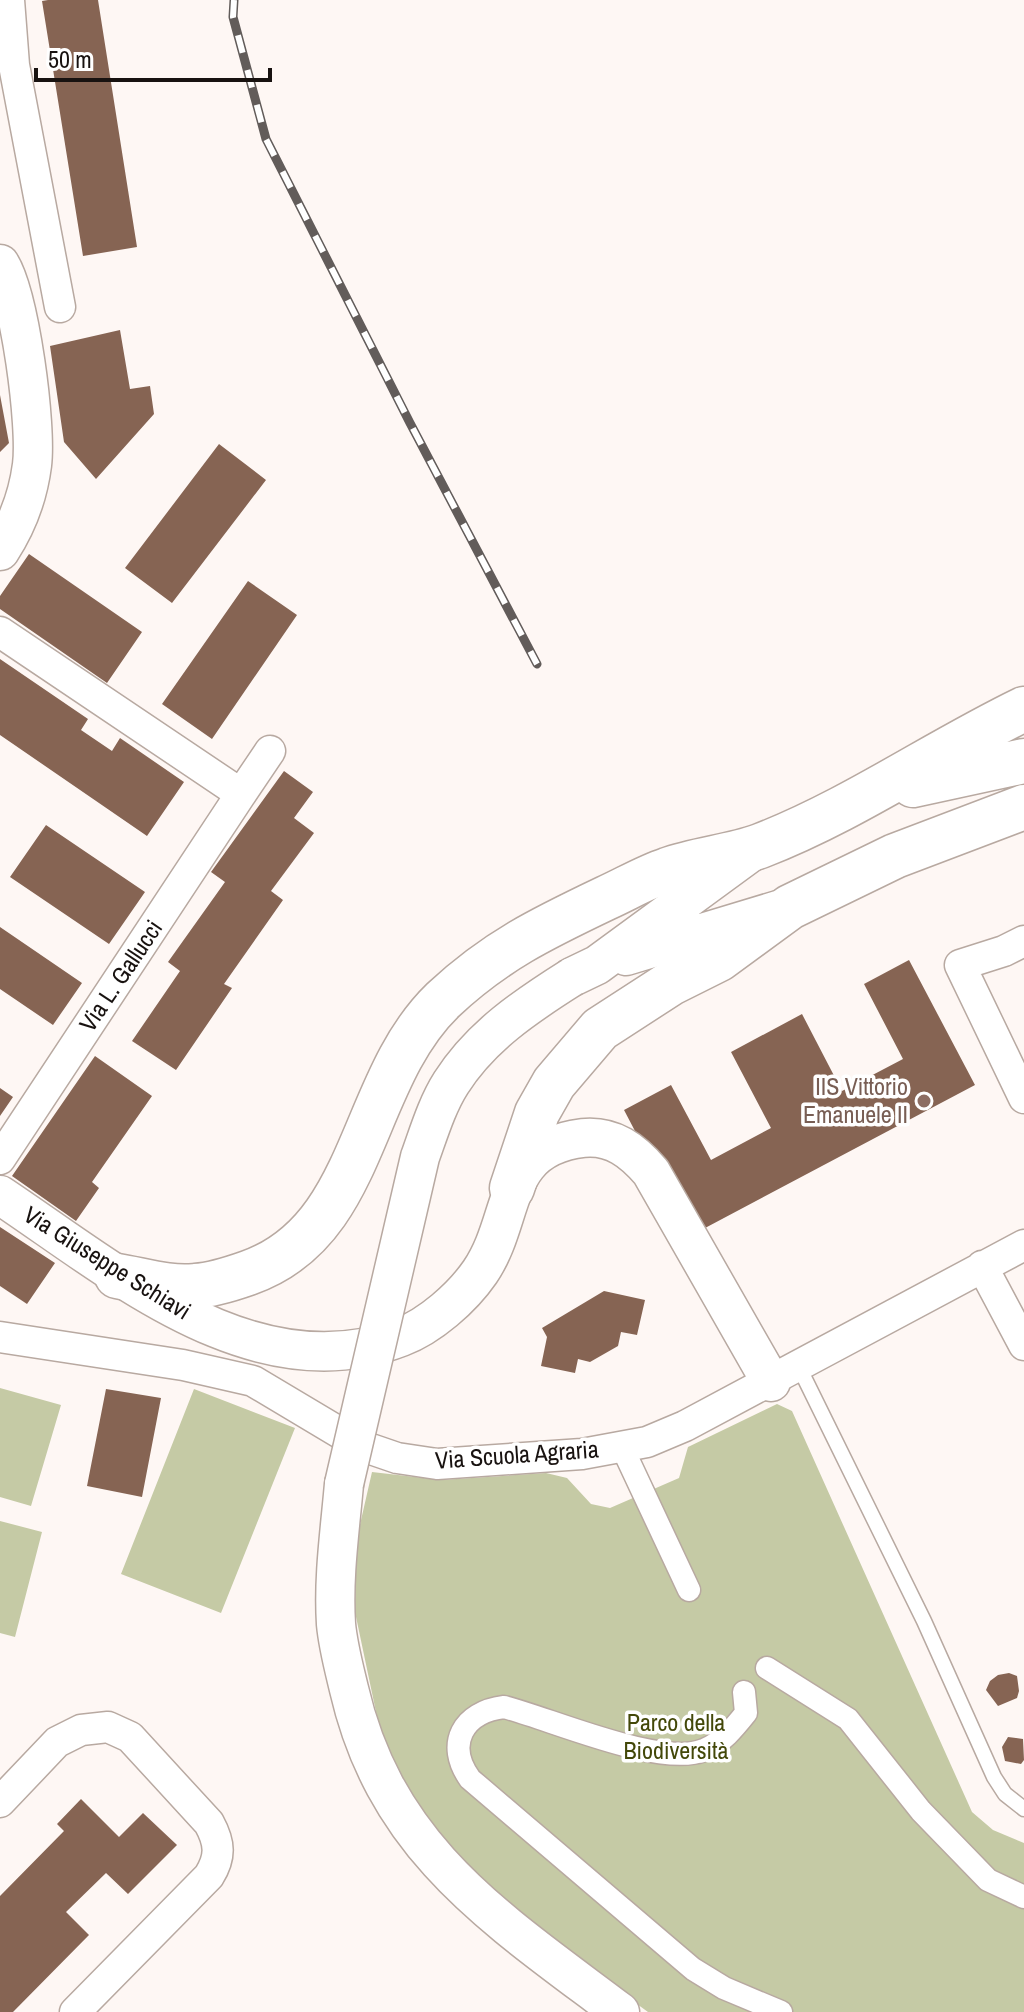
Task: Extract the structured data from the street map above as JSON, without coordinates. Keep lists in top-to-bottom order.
{
  "streets": {
    "street": ["Via L. Gallucci", "Via Giuseppe Schiavi", "Via Scuola Agraria"]
  },
  "parks": ["Parco della Biodiversità"],
  "places": ["IIS Vittorio Emanuele II"],
  "scale_bar": "50 m"
}
